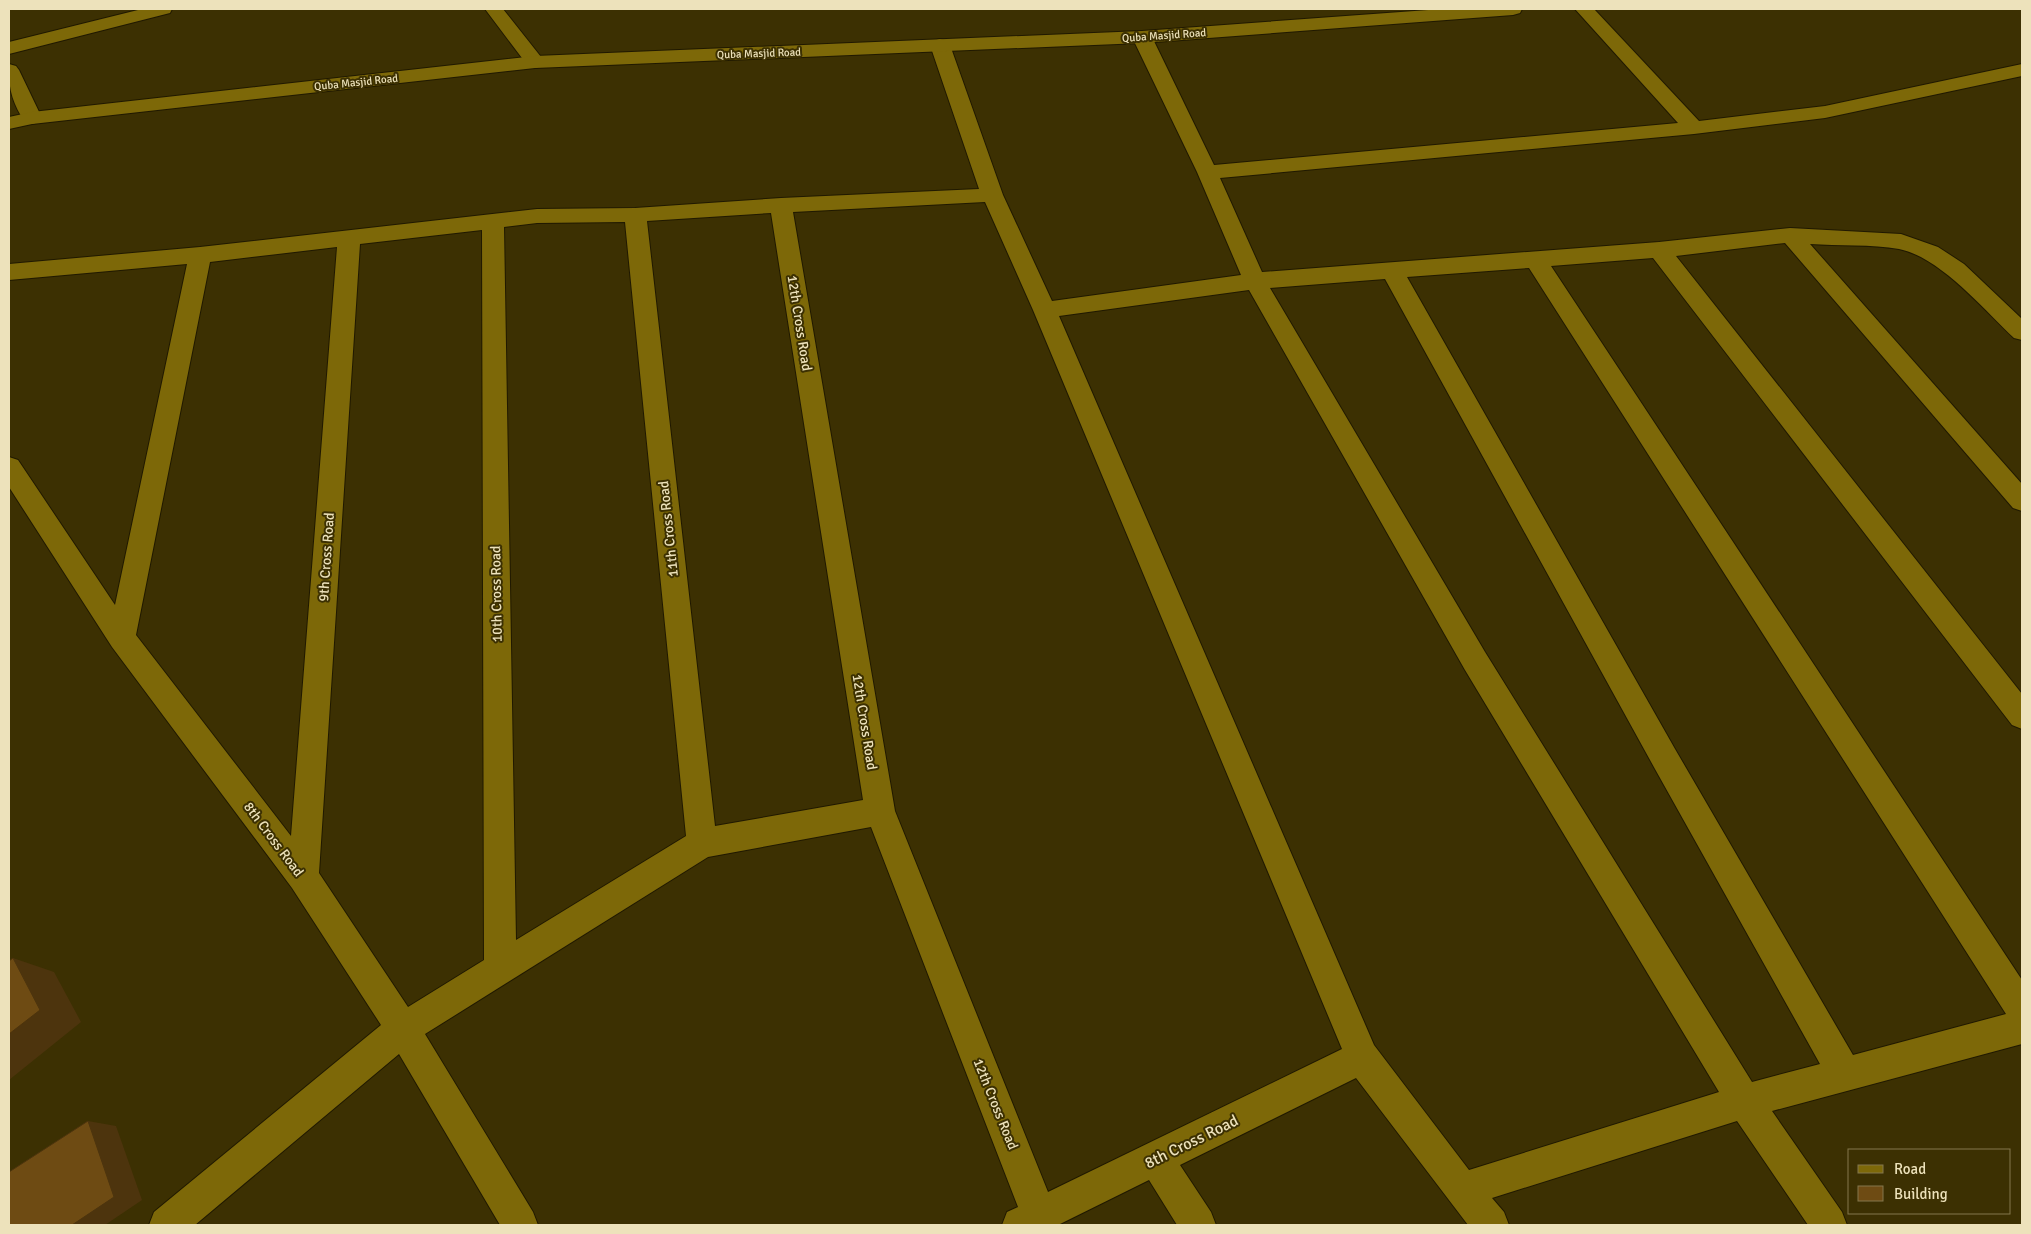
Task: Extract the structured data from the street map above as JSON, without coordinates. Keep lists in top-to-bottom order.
{
  "streets": {
    "street": [
      "Quba Masjid Road",
      "12th Cross Road",
      "11th Cross Road",
      "9th Cross Road",
      "10th Cross Road",
      "8th Cross Road"
    ]
  },
  "crossings": [
    ["12th Cross Road", "8th Cross Road"],
    ["9th Cross Road", "8th Cross Road"]
  ],
  "legend": ["Road", "Building"]
}
